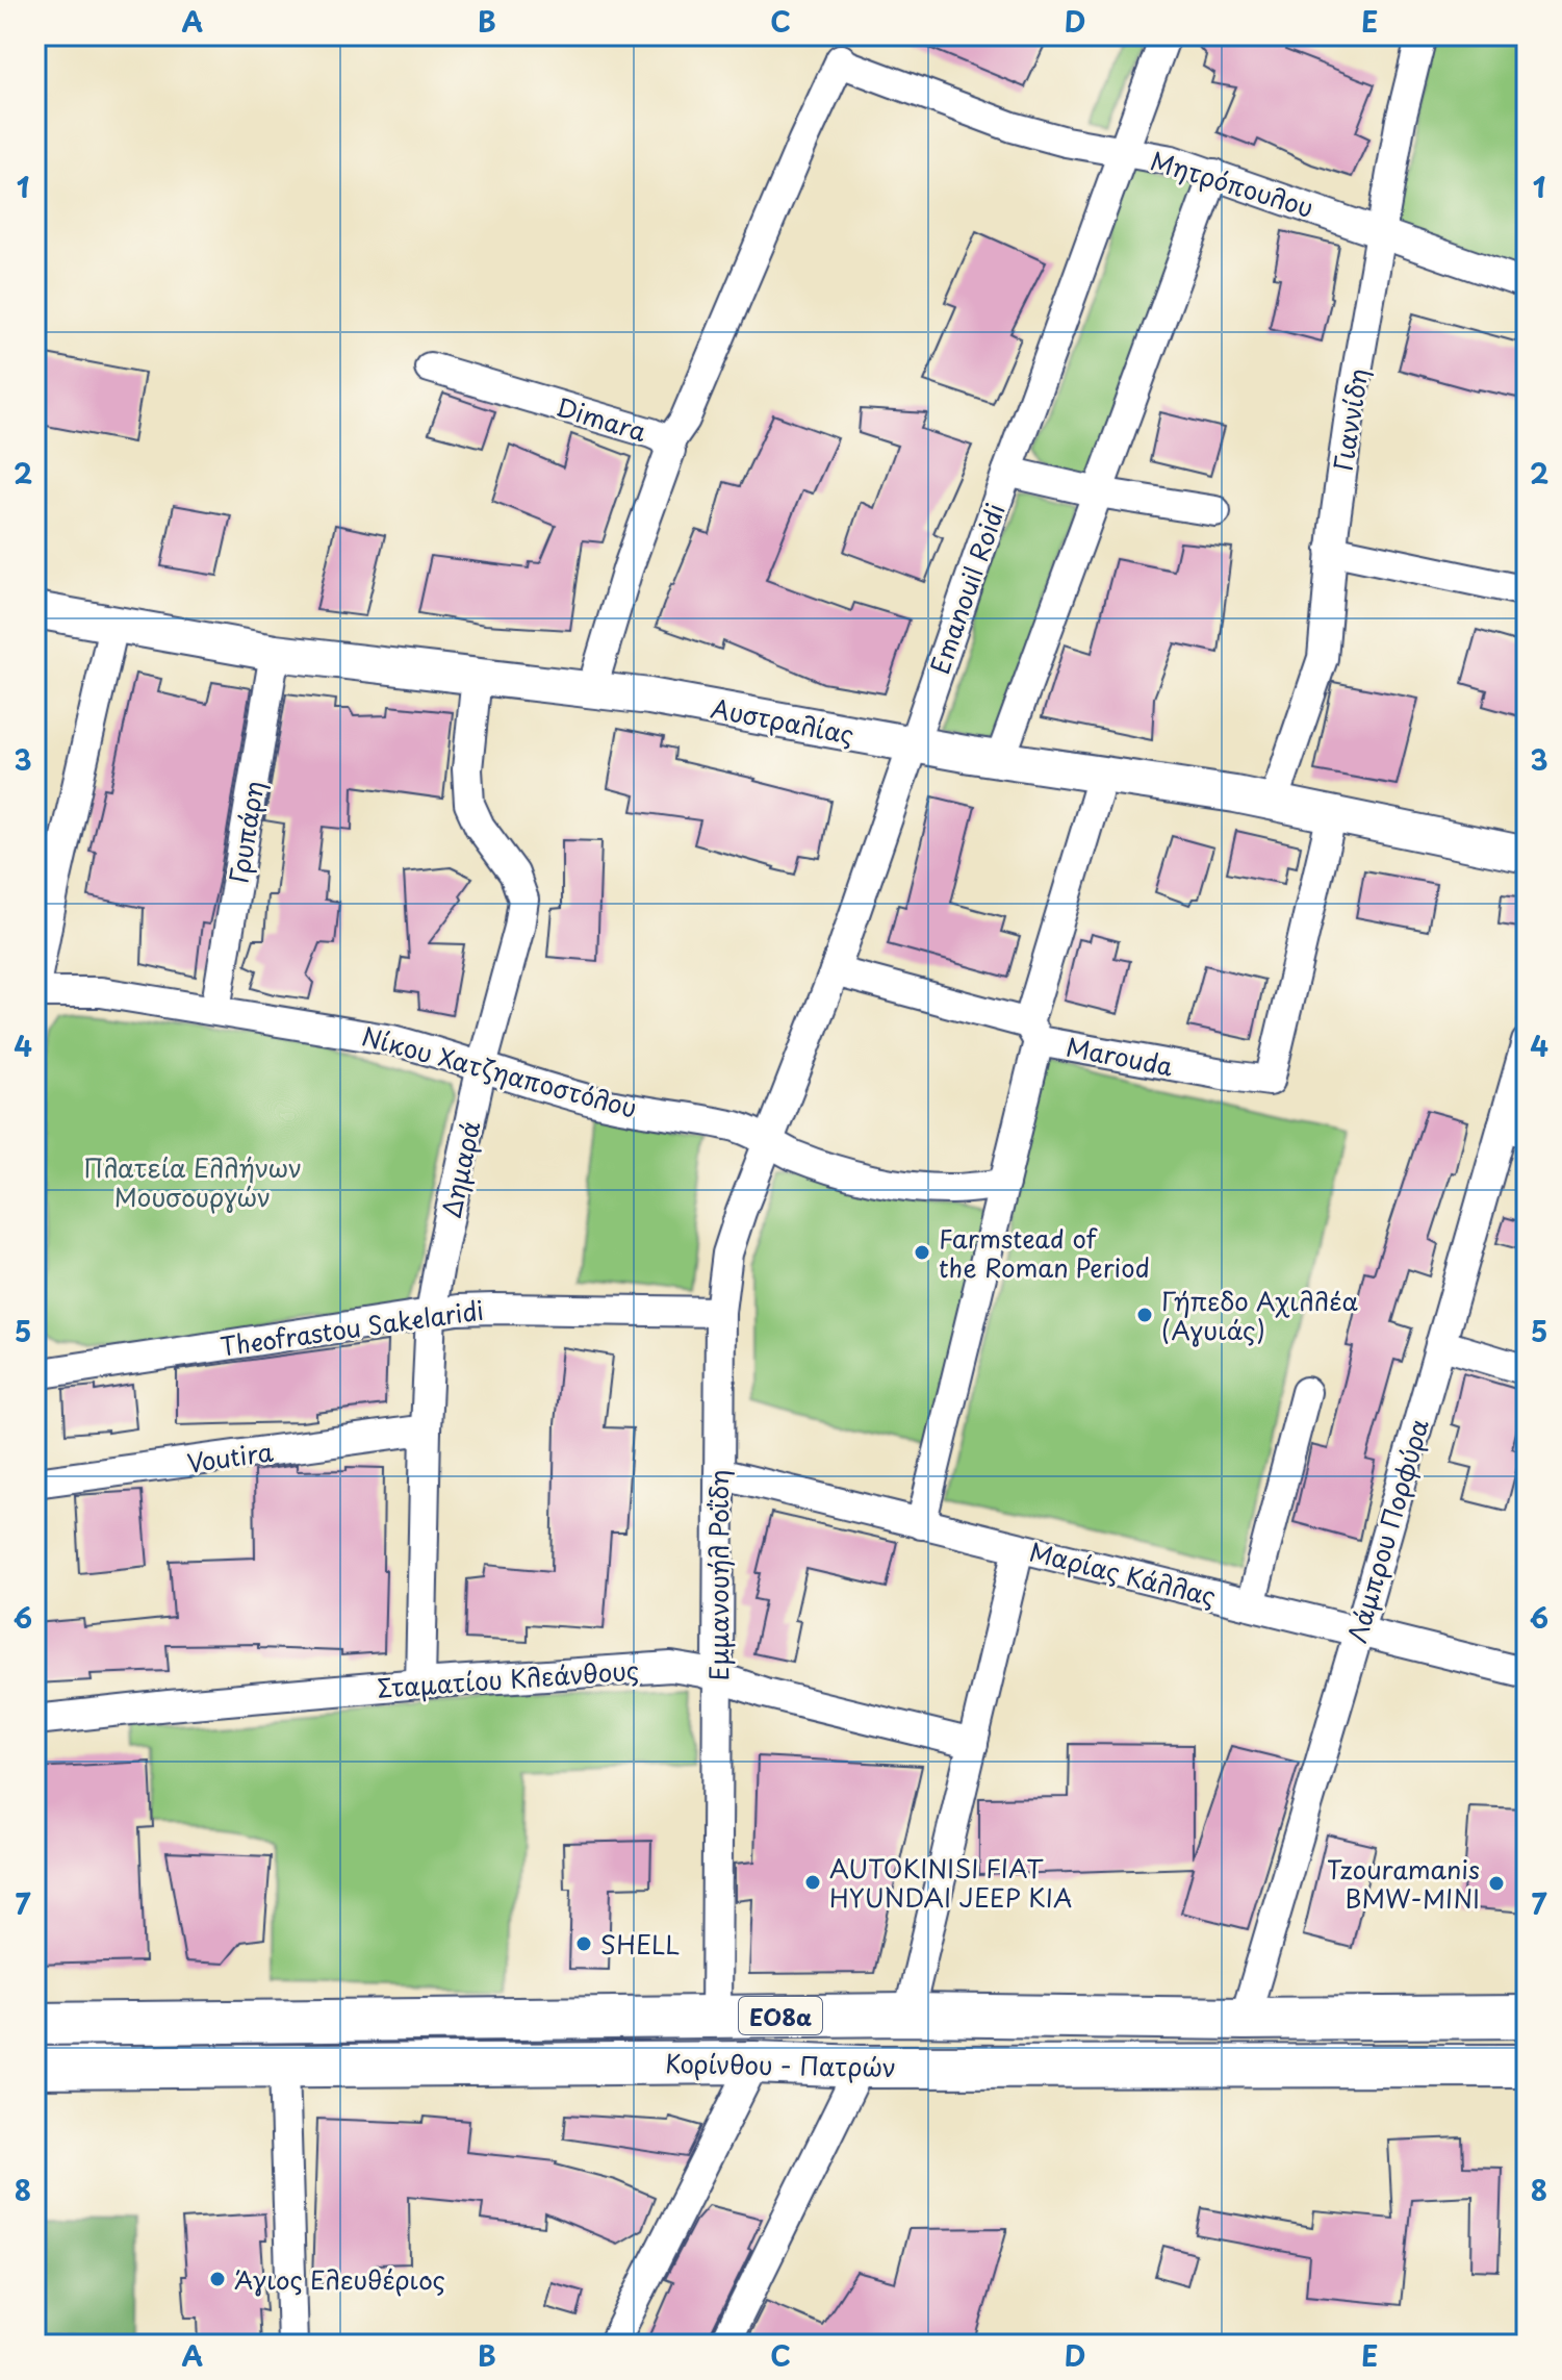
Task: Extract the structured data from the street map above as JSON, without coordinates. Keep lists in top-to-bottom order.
{
  "streets": {
    "highway": ["ΕΟ8α", "Κορίνθου - Πατρών"],
    "main road": ["Αυστραλίας"],
    "street": [
      "Μητρόπουλου",
      "Dimara",
      "Γιαννίδη",
      "Emanouil Roidi",
      "Γρυπάρη",
      "Marouda",
      "Νίκου Χατζηαποστόλου",
      "Δημαρά",
      "Theofrastou Sakelaridi",
      "Voutira",
      "Λάμπρου Πορφύρα",
      "Μαρίας Κάλλας",
      "Εμμανουήλ Ροΐδη",
      "Σταματίου Κλεάνθους"
    ]
  },
  "crossings": [
    ["Μητρόπουλου", "Γιαννίδη"],
    ["Μητρόπουλου", "Emanouil Roidi"],
    ["Dimara", "Αυστραλίας"],
    ["Γιαννίδη", "Αυστραλίας"],
    ["Emanouil Roidi", "Αυστραλίας"],
    ["Emanouil Roidi", "Marouda"],
    ["Emanouil Roidi", "Νίκου Χατζηαποστόλου"],
    ["Emanouil Roidi", "Εμμανουήλ Ροΐδη"],
    ["Αυστραλίας", "Γρυπάρη"],
    ["Αυστραλίας", "Marouda"],
    ["Αυστραλίας", "Δημαρά"],
    ["Γρυπάρη", "Νίκου Χατζηαποστόλου"],
    ["Νίκου Χατζηαποστόλου", "Δημαρά"],
    ["Νίκου Χατζηαποστόλου", "Εμμανουήλ Ροΐδη"],
    ["Δημαρά", "Theofrastou Sakelaridi"],
    ["Δημαρά", "Voutira"],
    ["Δημαρά", "Σταματίου Κλεάνθους"],
    ["Theofrastou Sakelaridi", "Εμμανουήλ Ροΐδη"],
    ["Λάμπρου Πορφύρα", "Μαρίας Κάλλας"],
    ["Λάμπρου Πορφύρα", "Κορίνθου - Πατρών"],
    ["Μαρίας Κάλλας", "Εμμανουήλ Ροΐδη"],
    ["Εμμανουήλ Ροΐδη", "Σταματίου Κλεάνθους"],
    ["Εμμανουήλ Ροΐδη", "Κορίνθου - Πατρών"]
  ],
  "parks": ["Πλατεία Ελλήνων Μουσουργών"],
  "places": [
    "Farmstead of the Roman Period",
    "Γήπεδο Αχιλλέα (Αγυιάς)",
    "AUTOKINISI FIAT HYUNDAI JEEP KIA",
    "Tzouramanis BMW-MINI",
    "SHELL",
    "Άγιος Ελευθέριος"
  ],
  "grid": {
    "columns": [
      "A",
      "B",
      "C",
      "D",
      "E"
    ],
    "rows": [
      "1",
      "2",
      "3",
      "4",
      "5",
      "6",
      "7",
      "8"
    ]
  }
}
